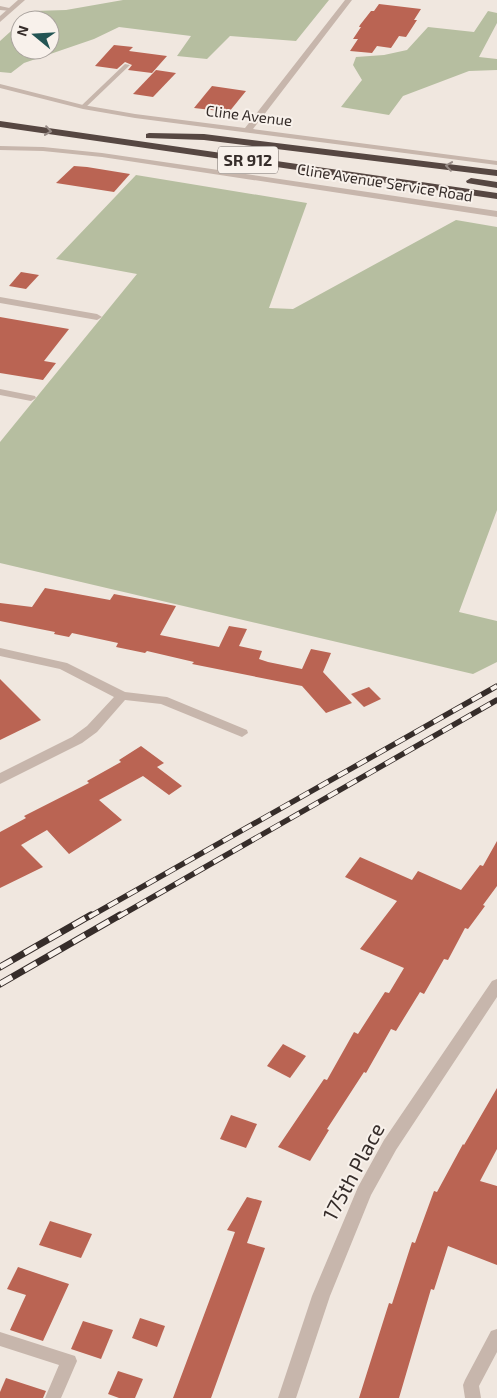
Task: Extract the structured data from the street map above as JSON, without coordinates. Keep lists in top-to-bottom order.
{
  "streets": {
    "highway": ["Cline Avenue", "SR 912"],
    "street": ["Cline Avenue Service Road", "175th Place"]
  },
  "north": "left"
}
